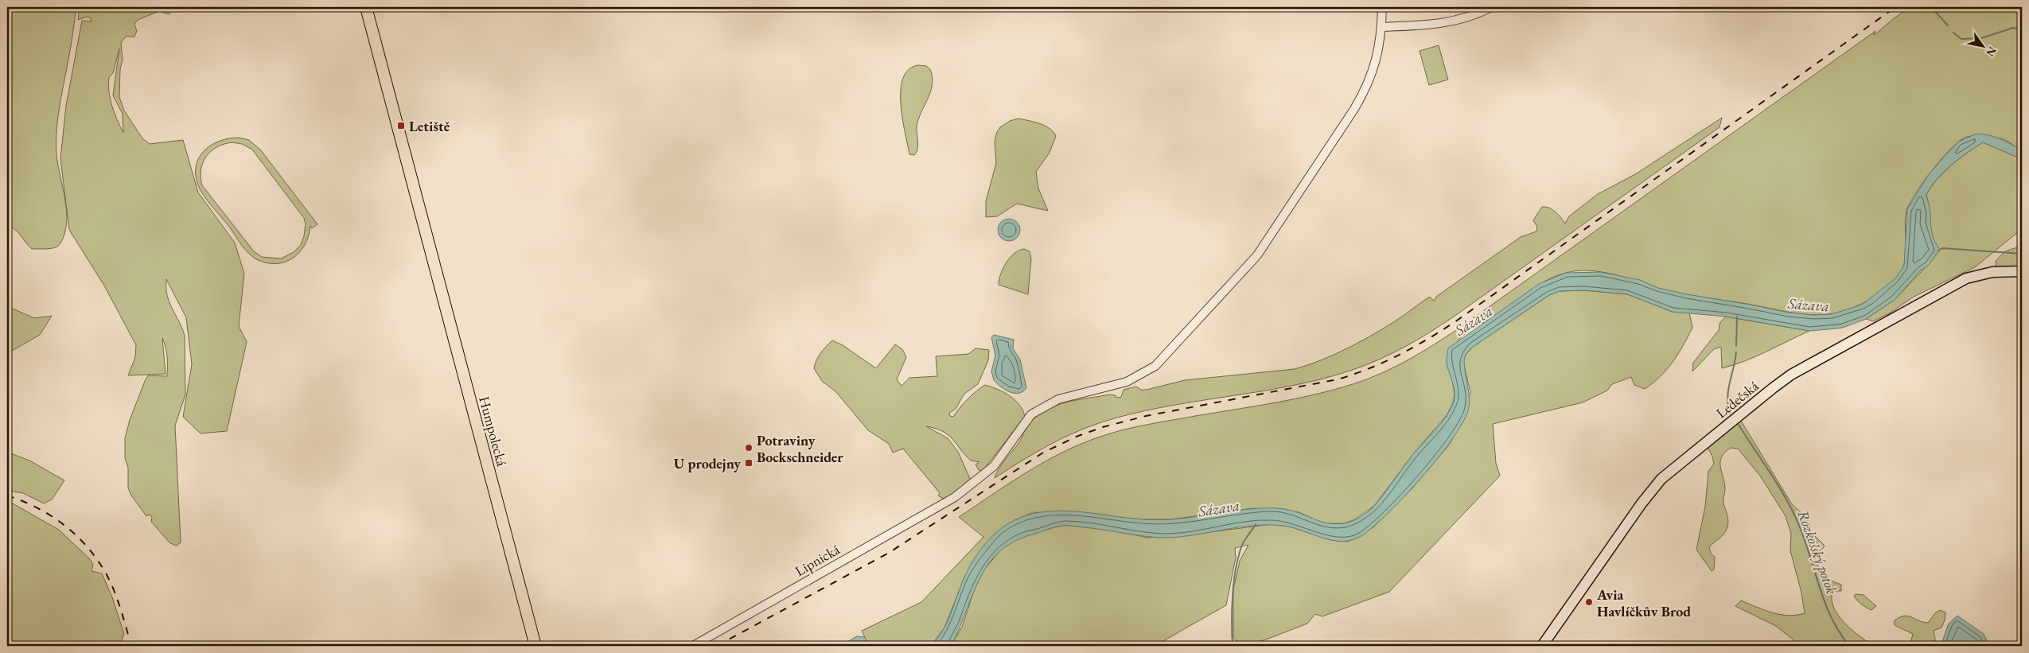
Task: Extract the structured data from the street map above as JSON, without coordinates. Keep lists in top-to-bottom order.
{
  "streets": {
    "main road": ["Ledečská", "Humpolecká"],
    "street": ["Lipnická"]
  },
  "water": ["Sázava", "Rozkošský potok"],
  "places": {
    "transit": ["Letiště", "U prodejny"],
    "other": ["Potraviny Bockschneider", "Avia Havlíčkův Brod"]
  },
  "north": "bottom right"
}
